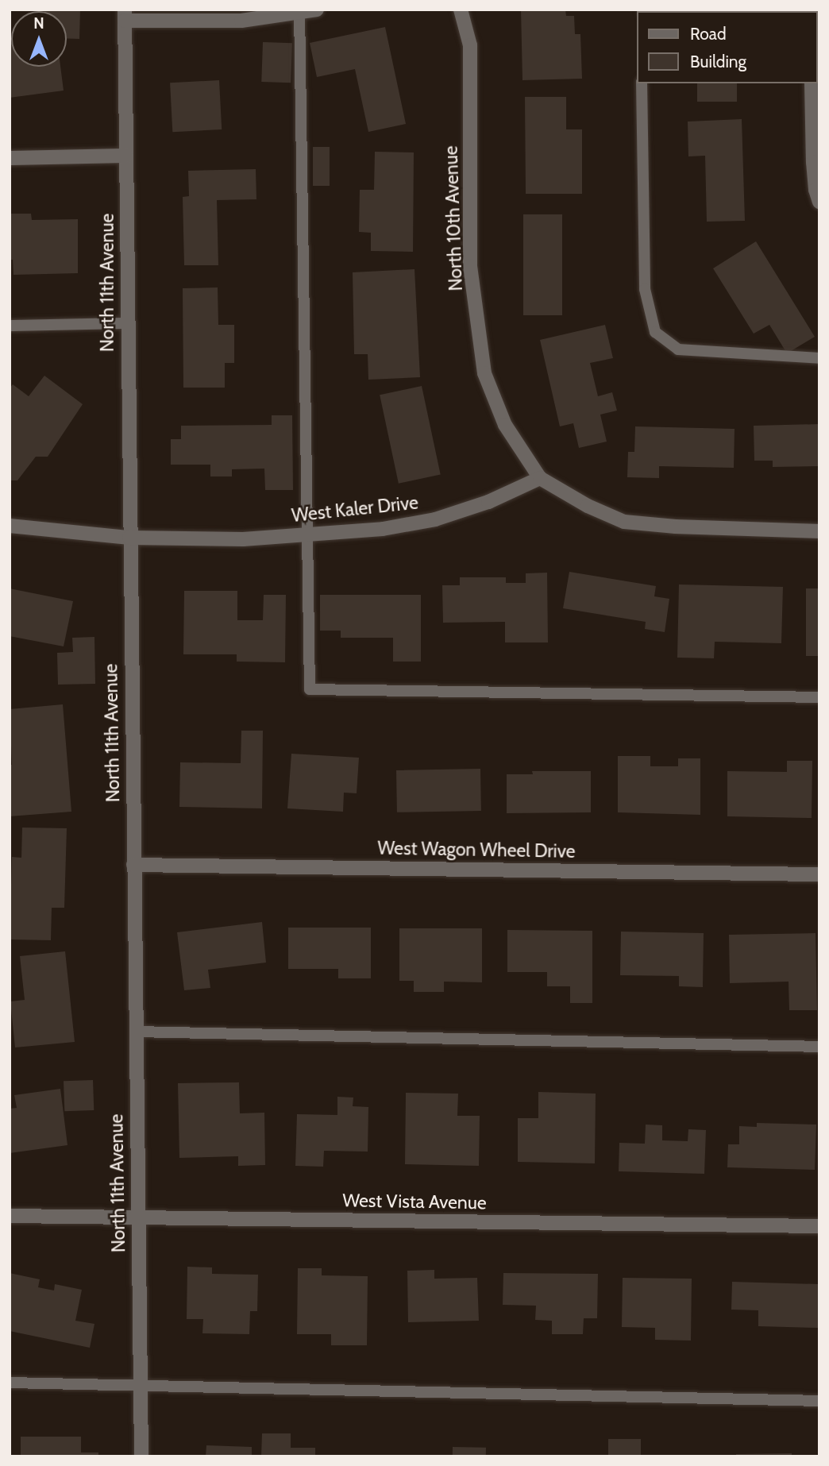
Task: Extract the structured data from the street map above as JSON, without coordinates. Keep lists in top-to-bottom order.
{
  "streets": {
    "street": [
      "North 10th Avenue",
      "North 11th Avenue",
      "West Kaler Drive",
      "West Wagon Wheel Drive",
      "West Vista Avenue"
    ]
  },
  "crossings": [
    ["North 10th Avenue", "West Kaler Drive"],
    ["North 11th Avenue", "West Kaler Drive"],
    ["North 11th Avenue", "West Wagon Wheel Drive"],
    ["North 11th Avenue", "West Vista Avenue"]
  ],
  "legend": ["Road", "Building"],
  "north": "top"
}
